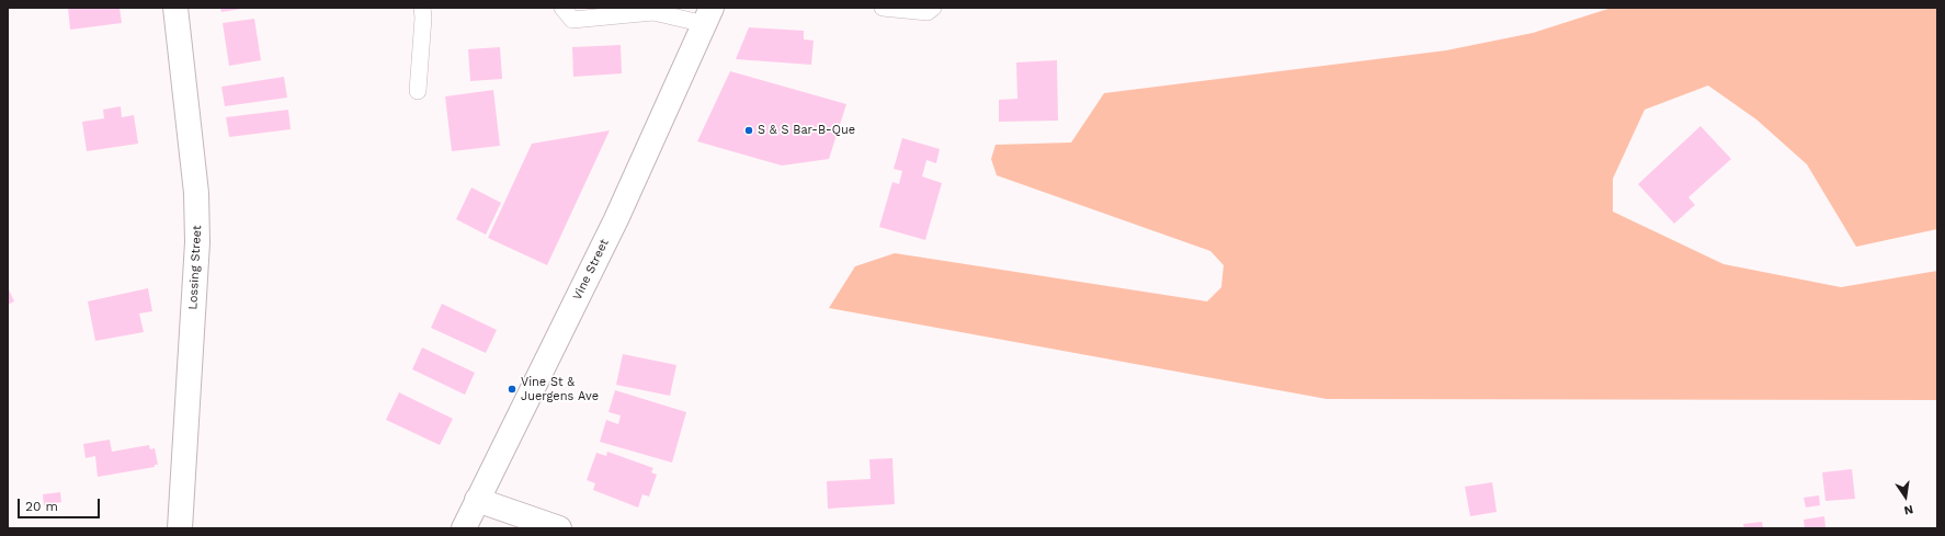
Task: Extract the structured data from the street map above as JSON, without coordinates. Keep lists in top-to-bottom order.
{
  "streets": {
    "street": ["Lossing Street", "Vine Street"]
  },
  "places": ["S & S Bar-B-Que", "Vine St & Juergens Ave"],
  "scale_bar": "20 m",
  "north": "bottom"
}
